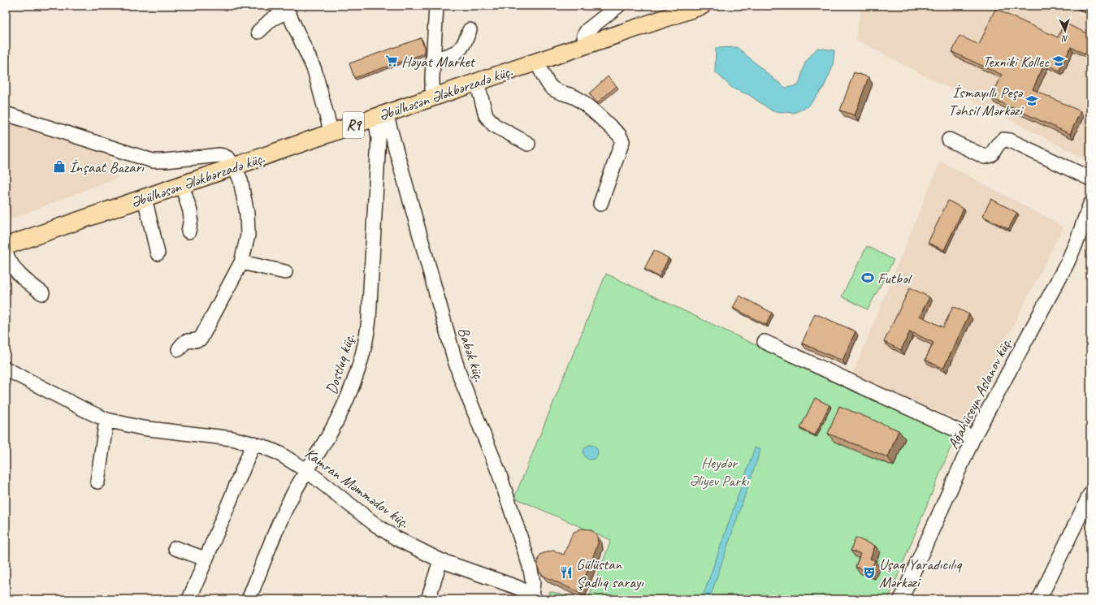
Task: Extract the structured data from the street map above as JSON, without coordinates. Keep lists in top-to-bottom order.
{
  "streets": {
    "main road": ["Əbülhəsən Ələkbərzadə küç.", "R9"],
    "street": [
      "Babək küç.",
      "Dostluq küç.",
      "Ağahüseyn Aslanov küç.",
      "Kamran Məmmədov küç."
    ]
  },
  "crossings": [
    ["Əbülhəsən Ələkbərzadə küç.", "Babək küç."],
    ["Əbülhəsən Ələkbərzadə küç.", "Dostluq küç."],
    ["Babək küç.", "Dostluq küç."],
    ["Babək küç.", "Kamran Məmmədov küç."],
    ["Dostluq küç.", "Kamran Məmmədov küç."]
  ],
  "parks": ["Heydər Əliyev Parkı"],
  "places": {
    "supermarket": ["Həyat Market"],
    "school or university": ["Texniki Kollec", "İsmayıllı Peşə Təhsil Mərkəzi"],
    "shop": ["İnşaat Bazarı"],
    "sports": ["Futbol"],
    "restaurant": ["Gülüstan Şadlıq sarayı"],
    "theatre": ["Uşaq Yaradıcılıq Mərkəzi"]
  },
  "north": "bottom"
}
